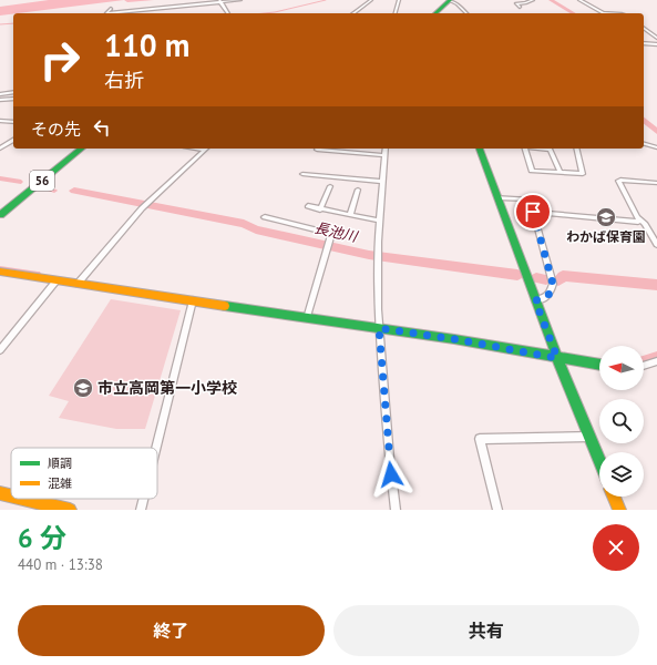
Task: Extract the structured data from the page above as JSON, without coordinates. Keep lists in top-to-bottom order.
{
  "streets": {
    "main road": ["56"]
  },
  "water": ["長池川"],
  "places": {
    "school or university": ["わかば保育園", "市立高岡第一小学校"]
  },
  "legend": ["順調", "混雑"],
  "north": "left",
  "page": {
    "turn": ["110 m", "右折"],
    "then": "その先",
    "heading": ["6 分", "440 m · 13:38"],
    "buttons": ["終了", "共有"]
  }
}
